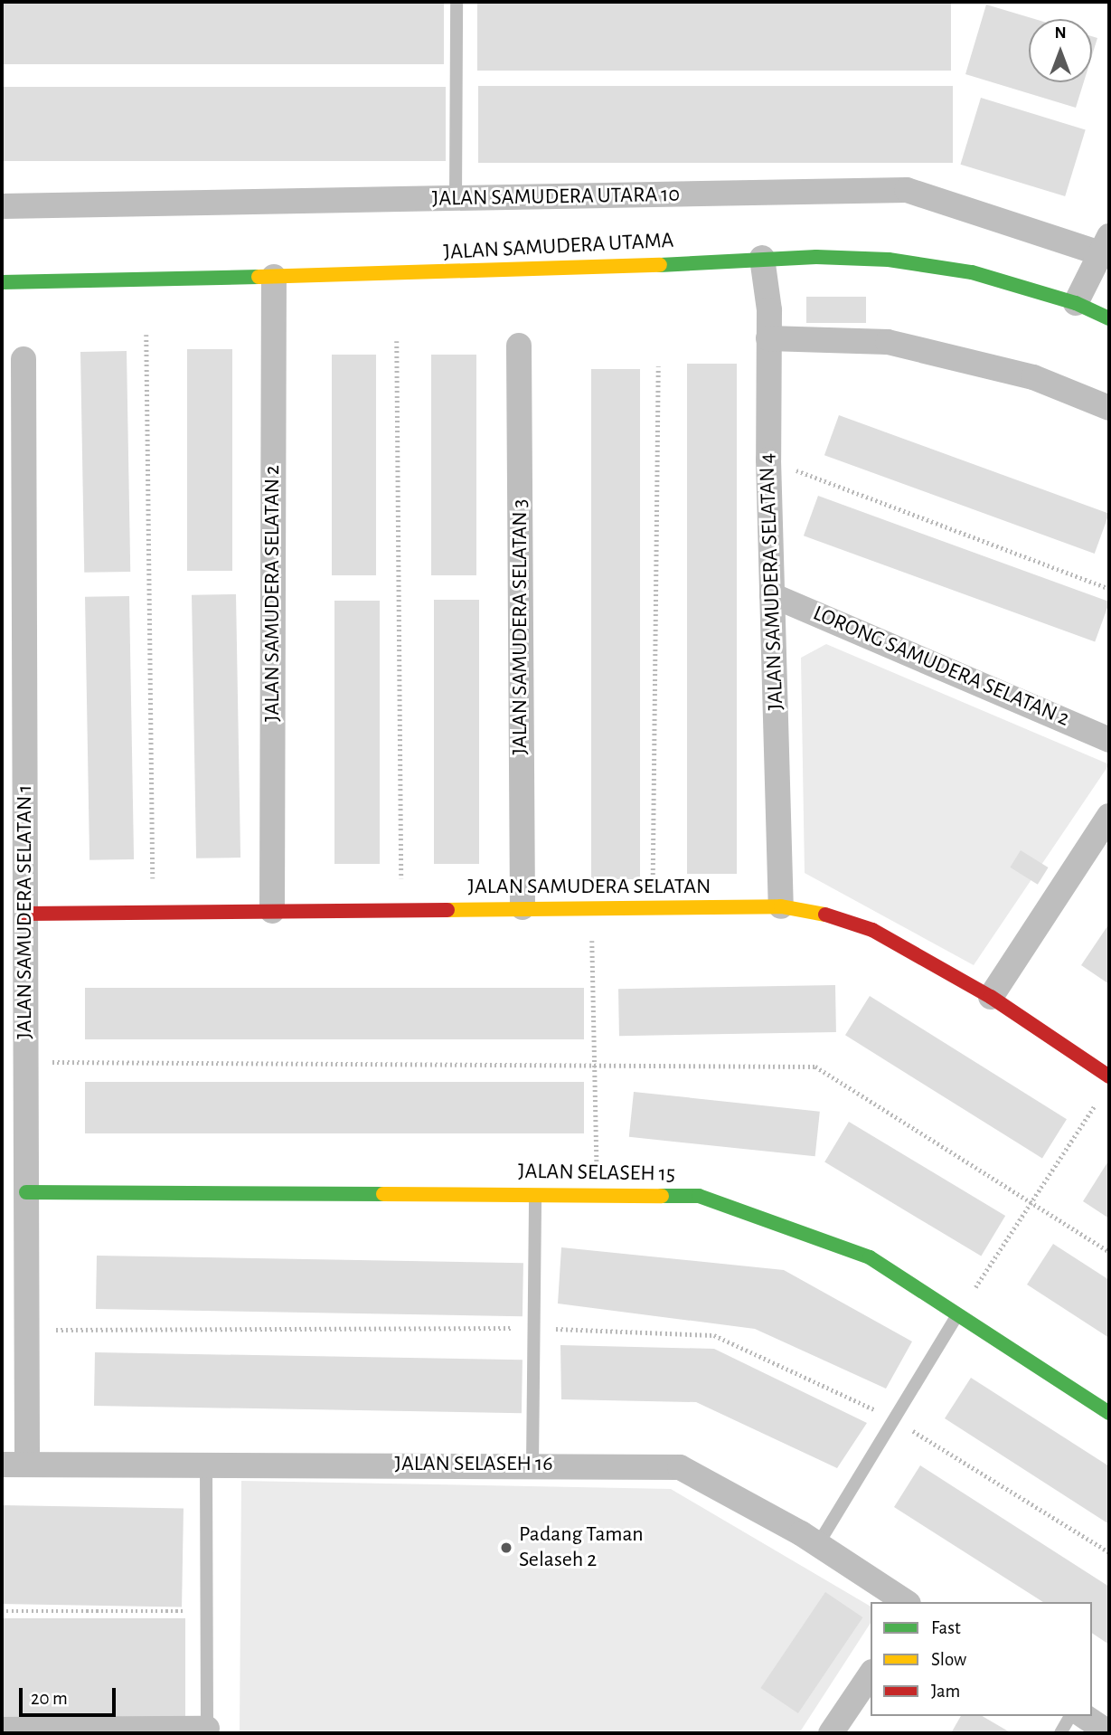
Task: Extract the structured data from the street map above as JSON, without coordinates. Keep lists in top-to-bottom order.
{
  "streets": {
    "street": [
      "JALAN SAMUDERA UTARA 10",
      "JALAN SAMUDERA UTAMA",
      "JALAN SAMUDERA SELATAN 4",
      "JALAN SAMUDERA SELATAN 2",
      "JALAN SAMUDERA SELATAN 3",
      "LORONG SAMUDERA SELATAN 2",
      "JALAN SAMUDERA SELATAN",
      "JALAN SAMUDERA SELATAN 1",
      "JALAN SELASEH 15",
      "JALAN SELASEH 16"
    ]
  },
  "crossings": [
    ["JALAN SAMUDERA UTAMA", "JALAN SAMUDERA SELATAN 4"],
    ["JALAN SAMUDERA UTAMA", "JALAN SAMUDERA SELATAN 2"],
    ["JALAN SAMUDERA SELATAN 4", "LORONG SAMUDERA SELATAN 2"],
    ["JALAN SAMUDERA SELATAN 4", "JALAN SAMUDERA SELATAN"],
    ["JALAN SAMUDERA SELATAN 2", "JALAN SAMUDERA SELATAN"],
    ["JALAN SAMUDERA SELATAN 3", "JALAN SAMUDERA SELATAN"],
    ["JALAN SAMUDERA SELATAN", "JALAN SAMUDERA SELATAN 1"],
    ["JALAN SAMUDERA SELATAN 1", "JALAN SELASEH 15"],
    ["JALAN SAMUDERA SELATAN 1", "JALAN SELASEH 16"]
  ],
  "places": ["Padang Taman Selaseh 2"],
  "legend": ["Fast", "Slow", "Jam"],
  "scale_bar": "20 m",
  "north": "top"
}
